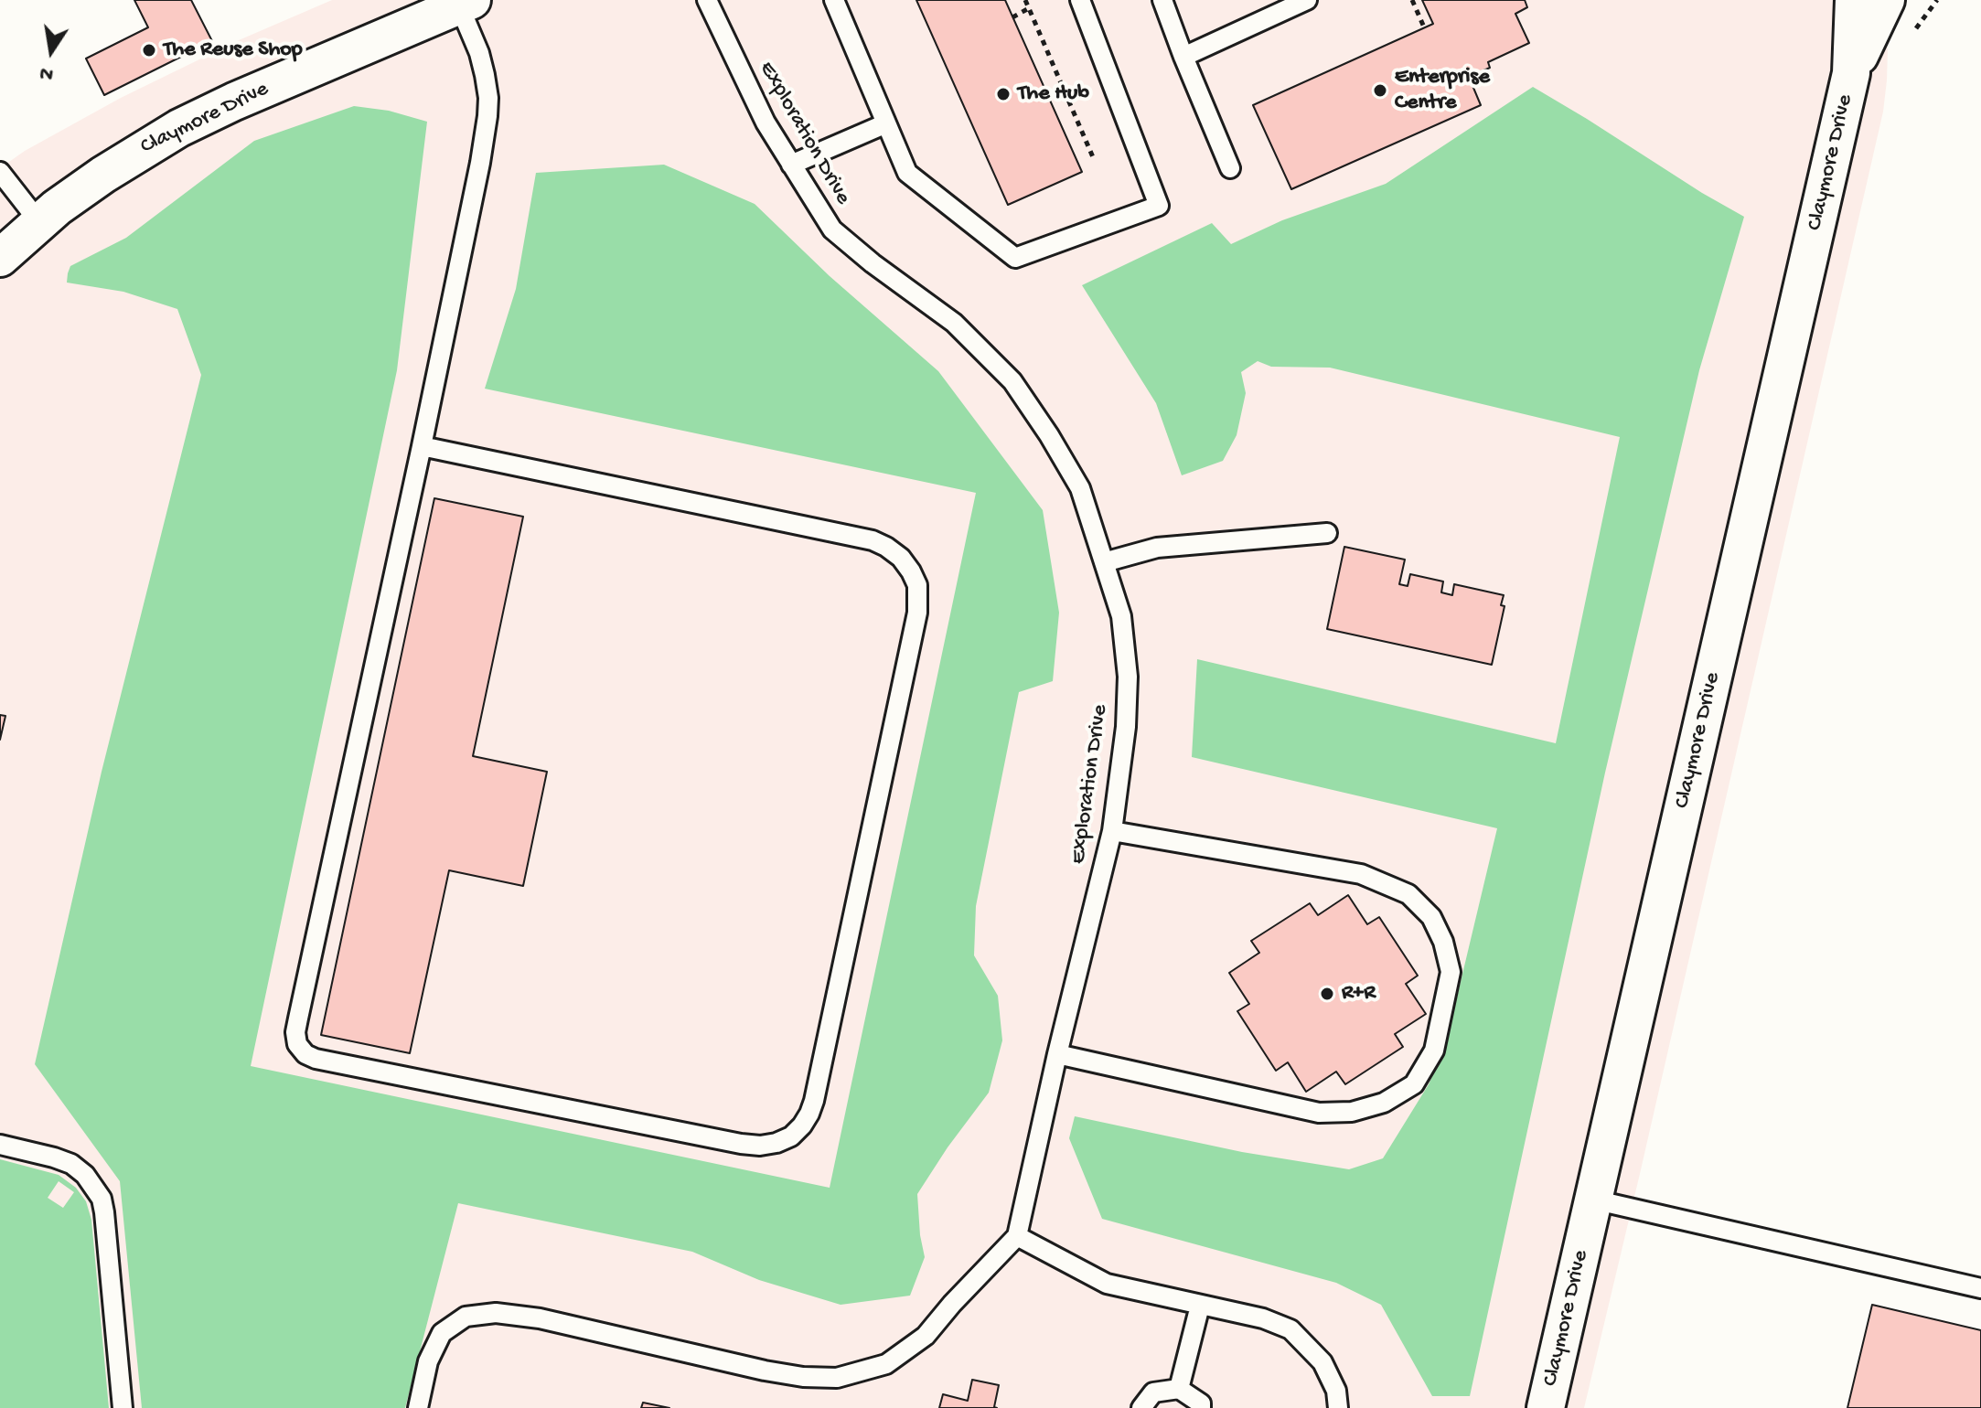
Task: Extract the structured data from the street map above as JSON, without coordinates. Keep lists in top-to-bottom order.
{
  "streets": {
    "street": ["Claymore Drive"],
    "lane": ["Exploration Drive"]
  },
  "places": [
    "The Reuse Shop",
    "Enterprise Centre",
    "The Hub",
    "R+R"
  ],
  "north": "bottom"
}
